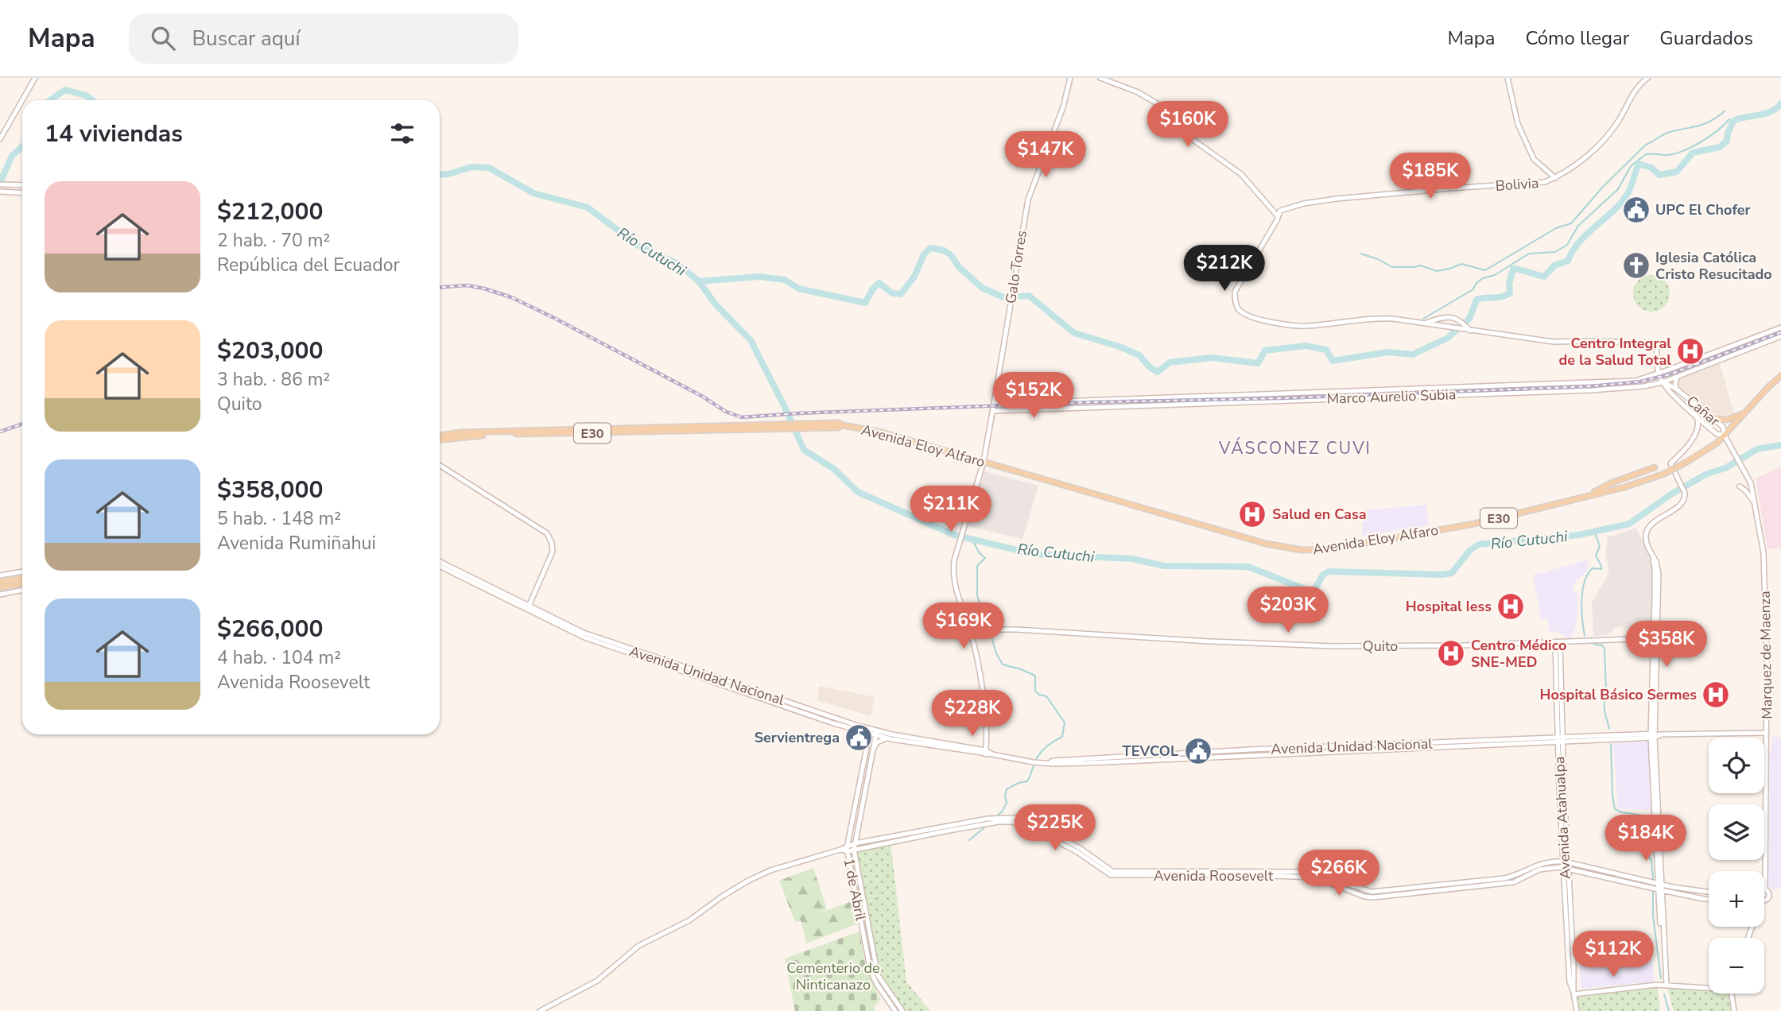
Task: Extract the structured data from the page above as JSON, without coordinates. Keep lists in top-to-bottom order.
{
  "streets": {
    "main road": ["E30", "Avenida Eloy Alfaro"],
    "street": [
      "Bolivia",
      "Galo Torres",
      "Marco Aurelio Subia",
      "Cañar",
      "Quito",
      "Marquez de Maenza",
      "Avenida Unidad Nacional",
      "Avenida Atahualpa",
      "Avenida Roosevelt",
      "1 de Abril"
    ]
  },
  "crossings": [
    ["Galo Torres", "Marco Aurelio Subia"],
    ["Galo Torres", "Avenida Eloy Alfaro"],
    ["Galo Torres", "Quito"],
    ["Galo Torres", "Avenida Unidad Nacional"],
    ["Marco Aurelio Subia", "Cañar"],
    ["Cañar", "Avenida Eloy Alfaro"],
    ["Cañar", "Marquez de Maenza"],
    ["Avenida Eloy Alfaro", "Marquez de Maenza"],
    ["Quito", "Avenida Atahualpa"],
    ["Marquez de Maenza", "Avenida Unidad Nacional"],
    ["Avenida Unidad Nacional", "Avenida Atahualpa"],
    ["Avenida Unidad Nacional", "1 de Abril"],
    ["Avenida Atahualpa", "Avenida Roosevelt"],
    ["Avenida Roosevelt", "1 de Abril"]
  ],
  "districts": ["VÁSCONEZ CUVI"],
  "water": ["Río Cutuchi"],
  "parks": ["Cementerio de Ninticanazo"],
  "places": {
    "public building": ["UPC El Chofer", "Servientrega", "TEVCOL"],
    "church": ["Iglesia Católica Cristo Resucitado"],
    "hospital": [
      "Centro Integral de la Salud Total",
      "Salud en Casa",
      "Hospital Iess",
      "Centro Médico SNE-MED",
      "Hospital Básico Sermes"
    ]
  },
  "page": {
    "header": "Mapa",
    "search": "Buscar aquí",
    "nav": ["Mapa", "Cómo llegar", "Guardados"],
    "heading": "14 viviendas",
    "price": [
      "$160K",
      "$147K",
      "$185K",
      "$212K",
      "$152K",
      "$211K",
      "$203K",
      "$169K",
      "$358K",
      "$228K",
      "$225K",
      "$184K",
      "$266K",
      "$112K"
    ],
    "list": [
      {
        "name": "$212,000",
        "note": "2 hab. · 70 m² · República del Ecuador"
      },
      {
        "name": "$203,000",
        "note": "3 hab. · 86 m² · Quito"
      },
      {
        "name": "$358,000",
        "note": "5 hab. · 148 m² · Avenida Rumiñahui"
      },
      {
        "name": "$266,000",
        "note": "4 hab. · 104 m² · Avenida Roosevelt"
      }
    ],
    "map_buttons": ["+", "−"]
  }
}
